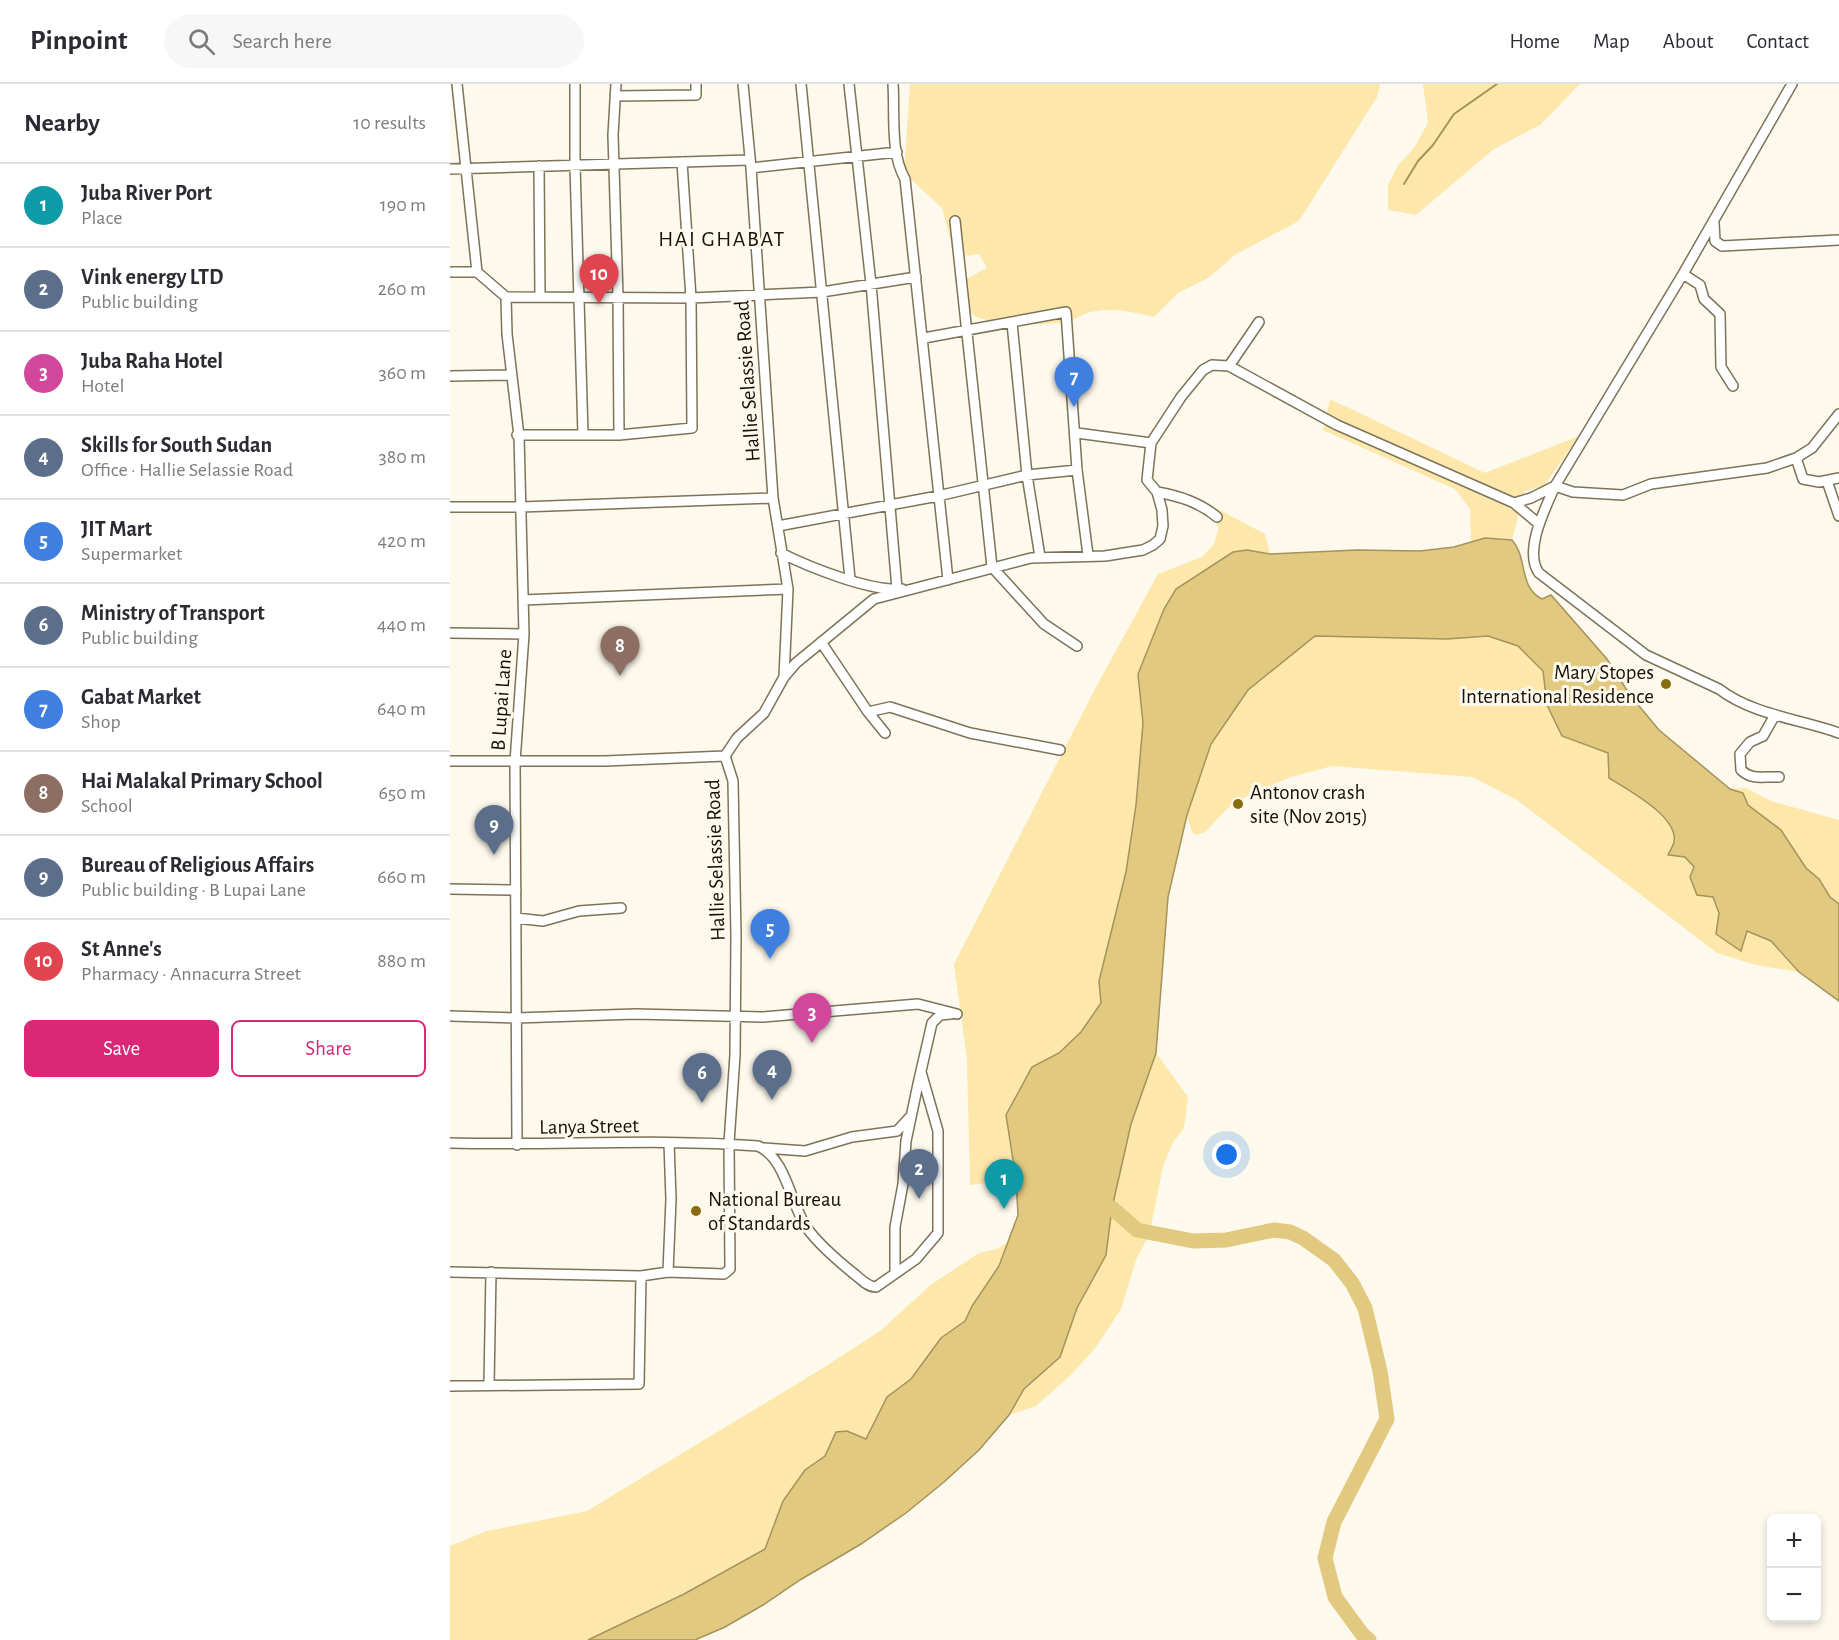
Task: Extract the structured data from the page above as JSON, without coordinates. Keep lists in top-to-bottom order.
{
  "streets": {
    "street": ["Hallie Selassie Road", "B Lupai Lane", "Lanya Street"]
  },
  "crossings": [
    ["Hallie Selassie Road", "Lanya Street"],
    ["B Lupai Lane", "Lanya Street"]
  ],
  "districts": ["HAI GHABAT"],
  "places": ["Mary Stopes International Residence", "Antonov crash site (Nov 2015)", "National Bureau of Standards"],
  "page": {
    "header": "Pinpoint",
    "search": "Search here",
    "nav": [
      "Home",
      "Map",
      "About",
      "Contact"
    ],
    "heading": ["Nearby", "10 results"],
    "list": [
      {
        "mark": "1",
        "name": "Juba River Port",
        "note": "Place",
        "value": "190 m"
      },
      {
        "mark": "2",
        "name": "Vink energy LTD",
        "note": "Public building",
        "value": "260 m"
      },
      {
        "mark": "3",
        "name": "Juba Raha Hotel",
        "note": "Hotel",
        "value": "360 m"
      },
      {
        "mark": "4",
        "name": "Skills for South Sudan",
        "note": "Office · Hallie Selassie Road",
        "value": "380 m"
      },
      {
        "mark": "5",
        "name": "JIT Mart",
        "note": "Supermarket",
        "value": "420 m"
      },
      {
        "mark": "6",
        "name": "Ministry of Transport",
        "note": "Public building",
        "value": "440 m"
      },
      {
        "mark": "7",
        "name": "Gabat Market",
        "note": "Shop",
        "value": "640 m"
      },
      {
        "mark": "8",
        "name": "Hai Malakal Primary School",
        "note": "School",
        "value": "650 m"
      },
      {
        "mark": "9",
        "name": "Bureau of Religious Affairs",
        "note": "Public building · B Lupai Lane",
        "value": "660 m"
      },
      {
        "mark": "10",
        "name": "St Anne's",
        "note": "Pharmacy · Annacurra Street",
        "value": "880 m"
      }
    ],
    "pins": [
      "10",
      "7",
      "8",
      "9",
      "5",
      "3",
      "4",
      "6",
      "2",
      "1"
    ],
    "buttons": ["Save", "Share"],
    "map_buttons": ["+", "−"]
  }
}
